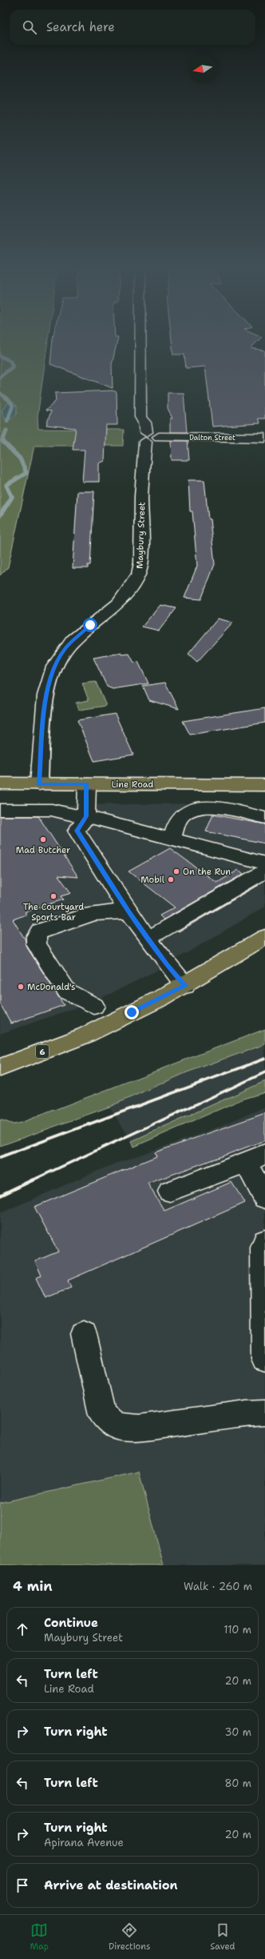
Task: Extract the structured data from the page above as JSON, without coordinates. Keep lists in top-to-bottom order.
{
  "streets": {
    "main road": ["Line Road", "6"],
    "street": ["Dalton Street", "Maybury Street"]
  },
  "crossings": [
    ["Dalton Street", "Maybury Street"],
    ["Maybury Street", "Line Road"]
  ],
  "places": [
    "Mad Butcher",
    "On the Run",
    "Mobil",
    "The Courtyard Sports Bar",
    "McDonald's"
  ],
  "north": "left",
  "page": {
    "search": "Search here",
    "heading": ["4 min", "Walk · 260 m"],
    "list": [
      ["Continue", "Maybury Street", "110 m"],
      ["Turn left", "Line Road", "20 m"],
      ["Turn right", "30 m"],
      ["Turn left", "80 m"],
      ["Turn right", "Apirana Avenue", "20 m"],
      "Arrive at destination"
    ],
    "nav": ["Map", "Directions", "Saved"]
  }
}
